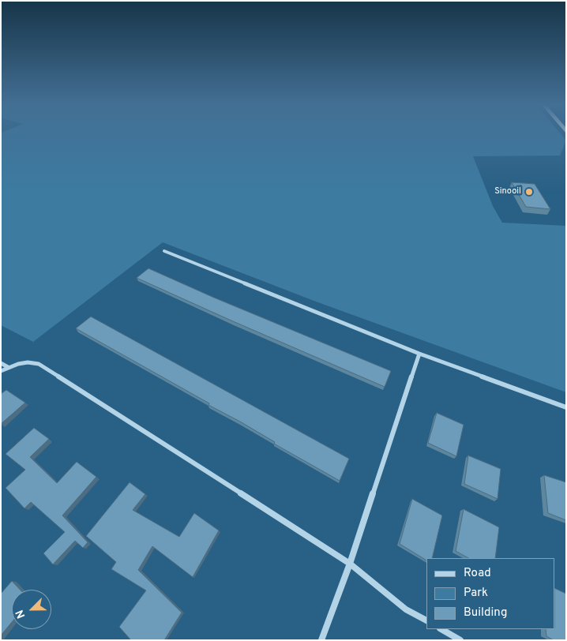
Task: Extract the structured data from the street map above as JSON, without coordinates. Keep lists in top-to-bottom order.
{
  "places": ["Sinooil"],
  "legend": ["Road", "Park", "Building"],
  "north": "bottom left"
}
